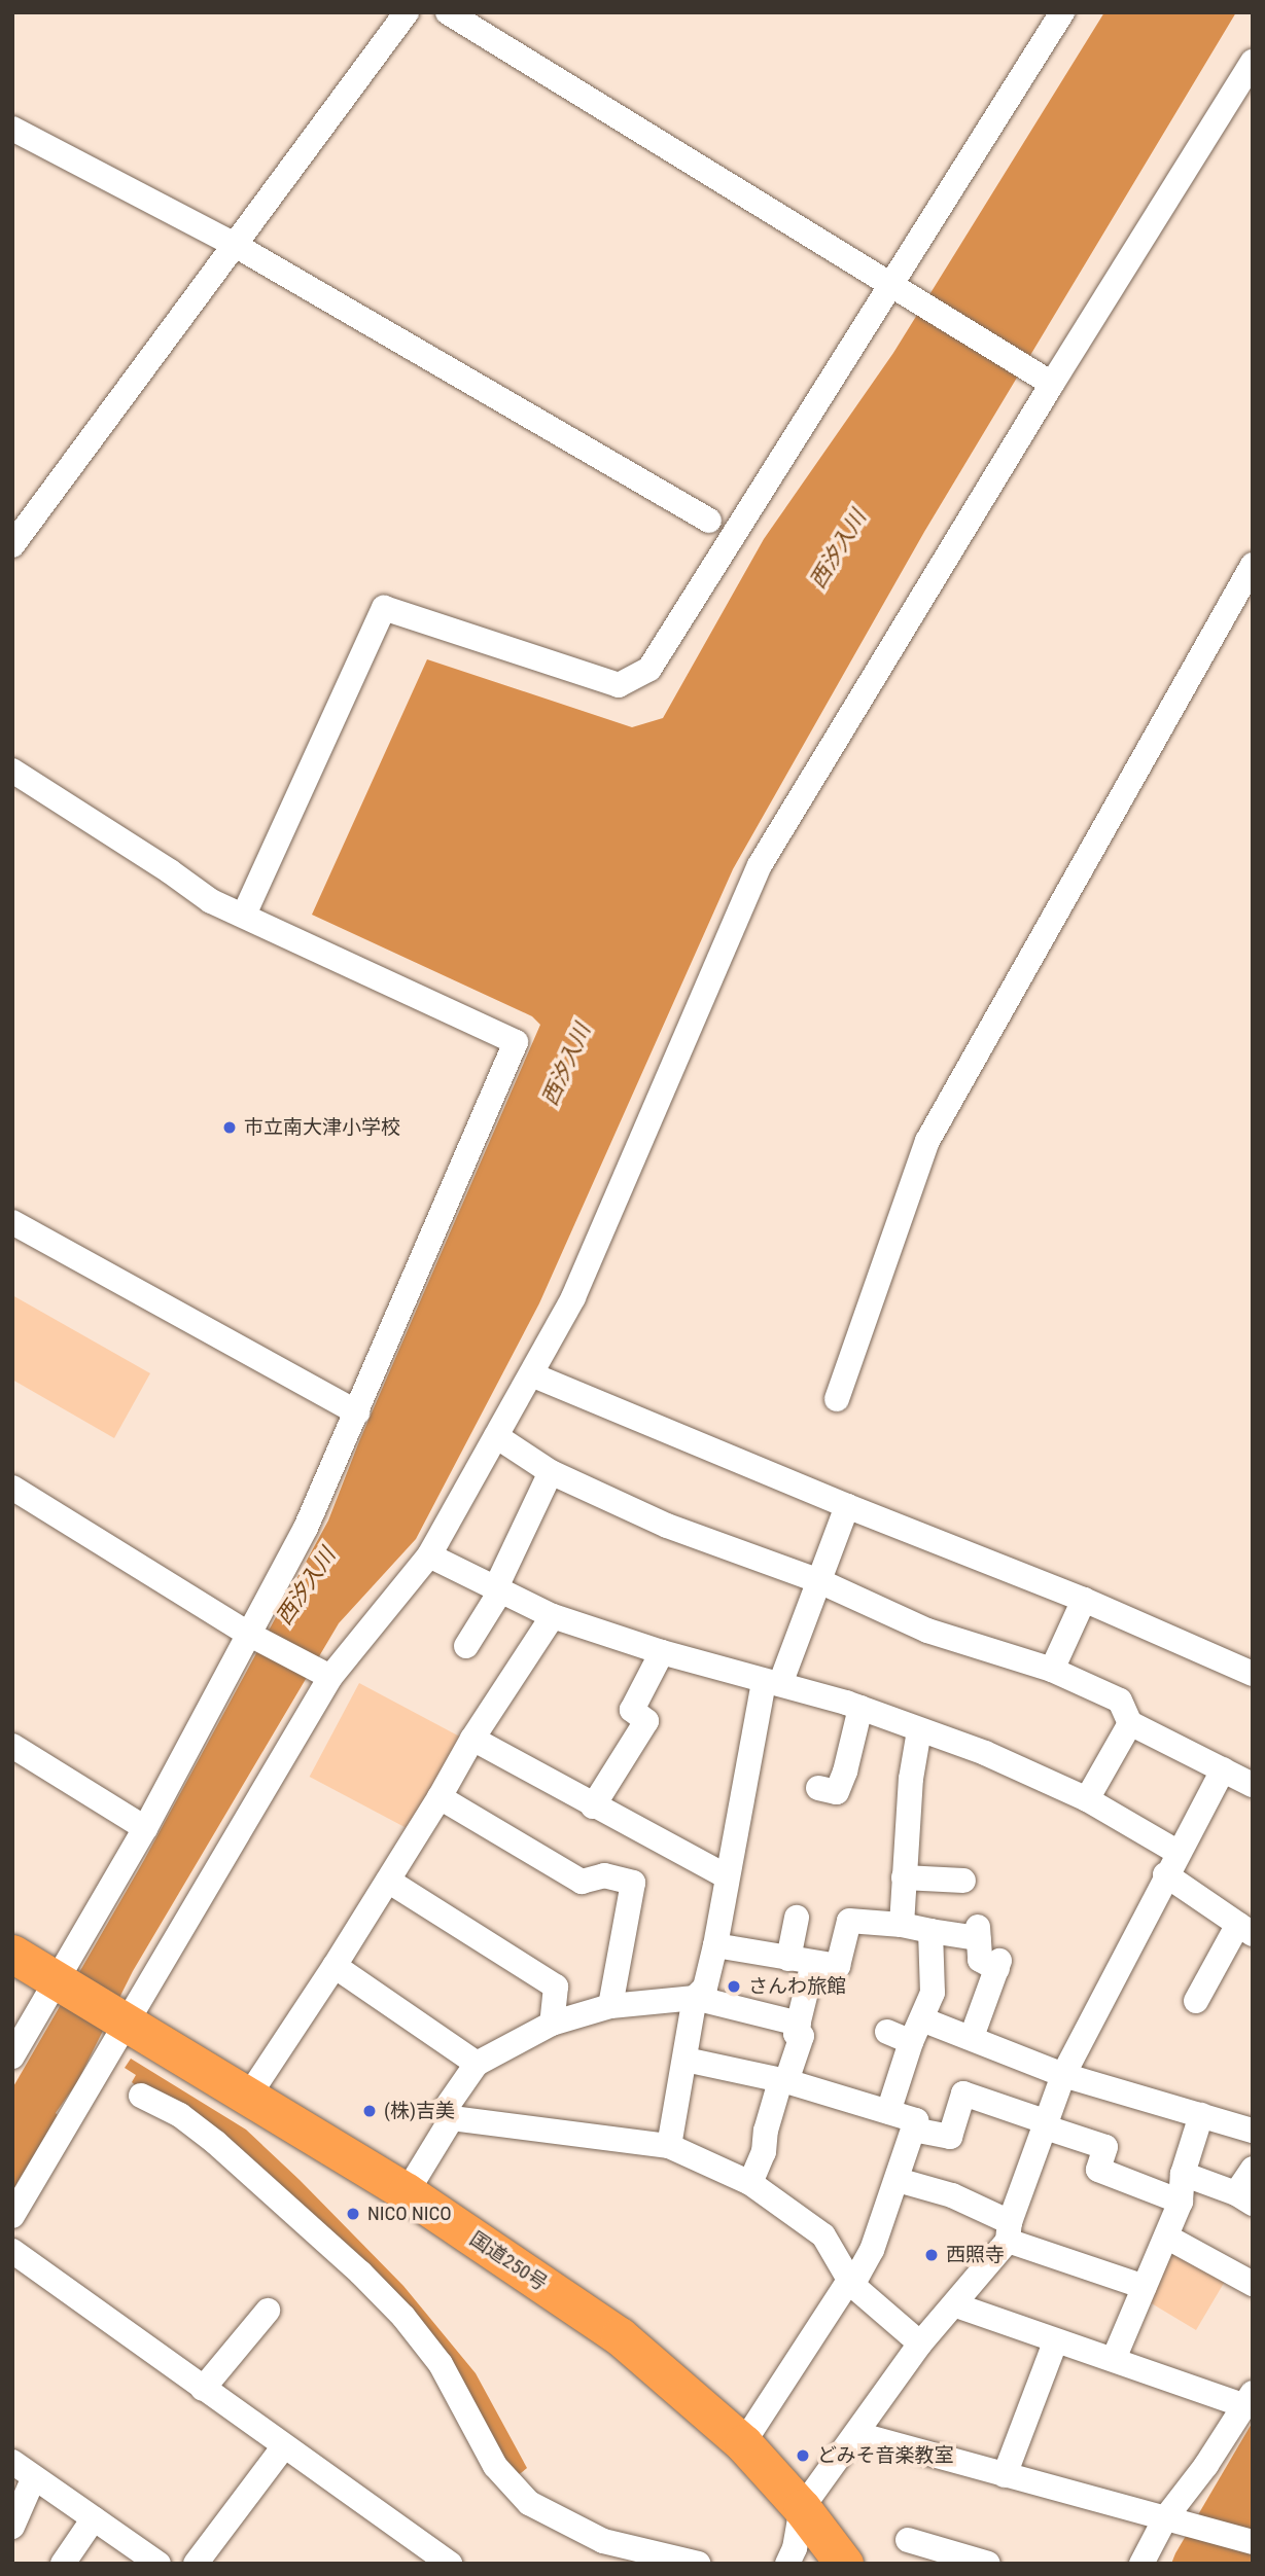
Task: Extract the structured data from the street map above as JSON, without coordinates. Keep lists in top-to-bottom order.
{
  "streets": {
    "highway": ["国道250号"]
  },
  "water": ["西汐入川"],
  "places": [
    "市立南大津小学校",
    "さんわ旅館",
    "(株)吉美",
    "NICO NICO",
    "西照寺",
    "どみそ音楽教室"
  ]
}
